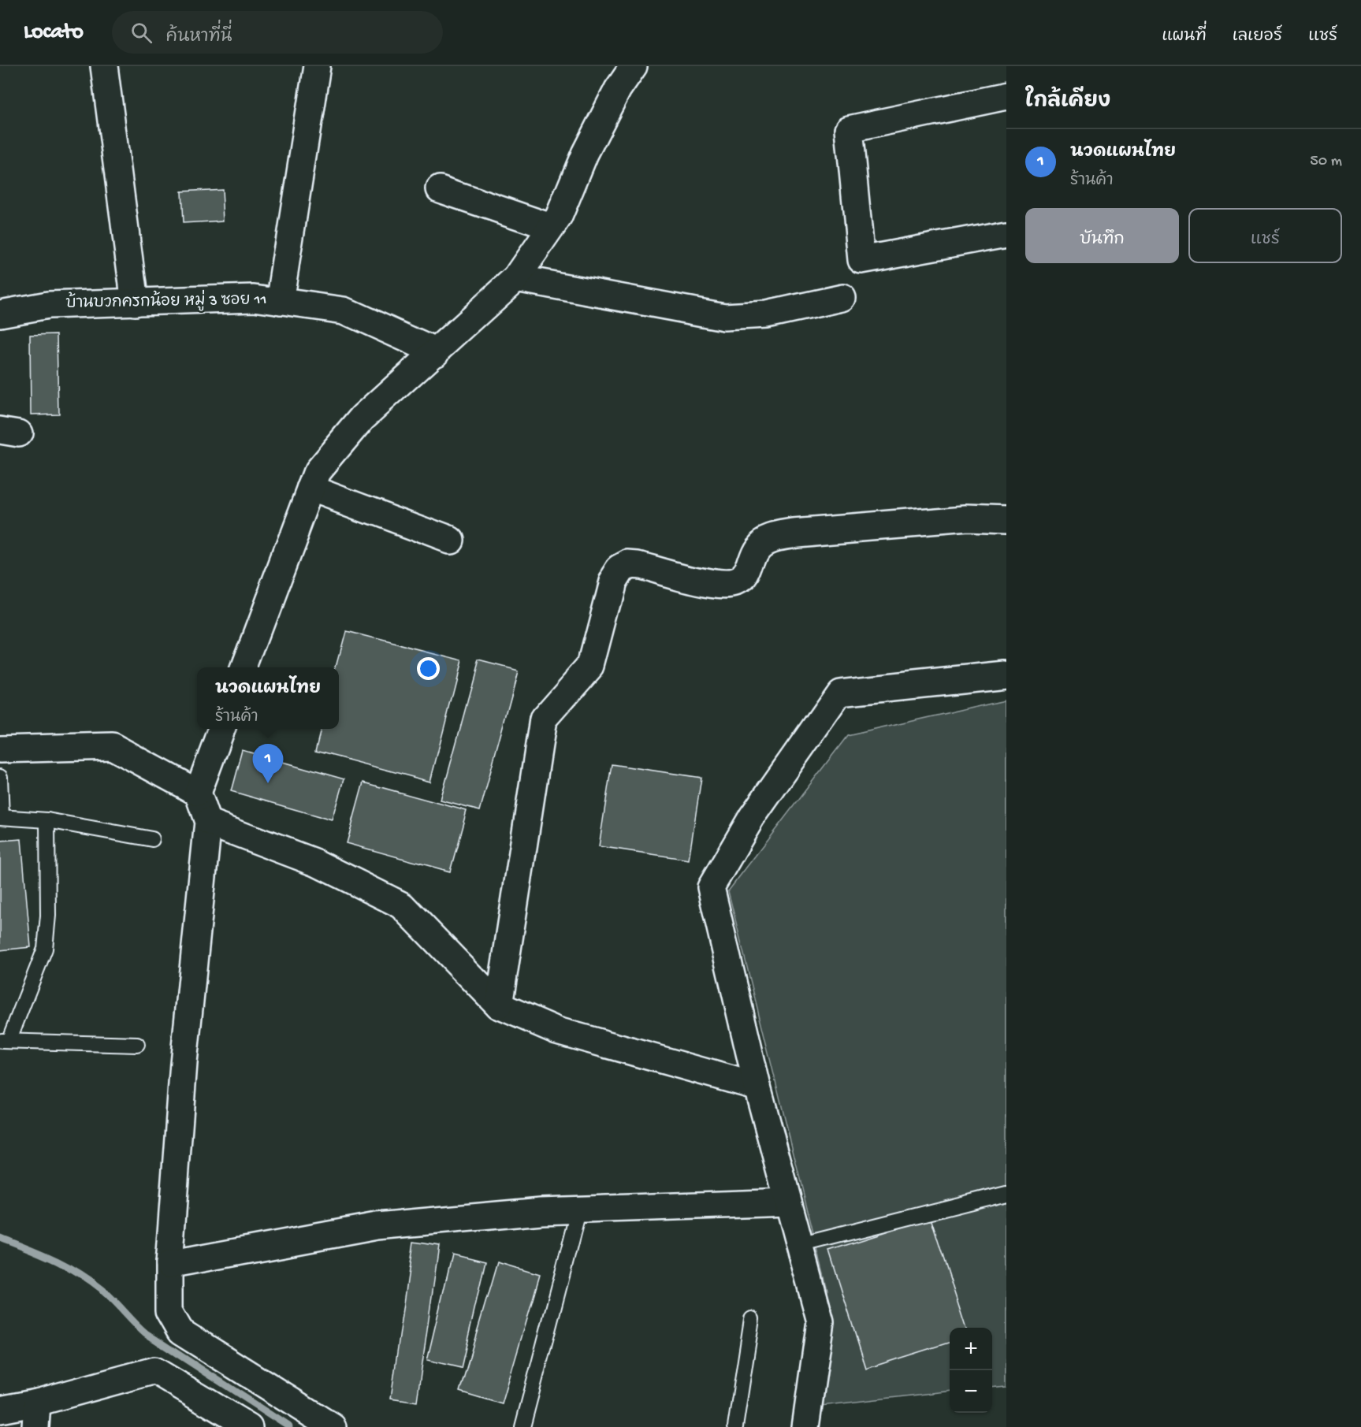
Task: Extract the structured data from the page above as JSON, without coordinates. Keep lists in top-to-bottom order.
{
  "streets": {
    "street": ["บ้านบวกครกน้อย หมู่ 3 ซอย 11"]
  },
  "page": {
    "header": "Locato",
    "search": "ค้นหาที่นี่",
    "nav": ["แผนที่", "เลเยอร์", "แชร์"],
    "heading": "ใกล้เคียง",
    "list": [
      {
        "mark": "1",
        "name": "นวดแผนไทย",
        "note": "ร้านค้า",
        "value": "50 m"
      }
    ],
    "buttons": ["บันทึก", "แชร์"],
    "popup": ["นวดแผนไทย", "ร้านค้า"],
    "pins": "1",
    "map_buttons": ["+", "−"]
  }
}
